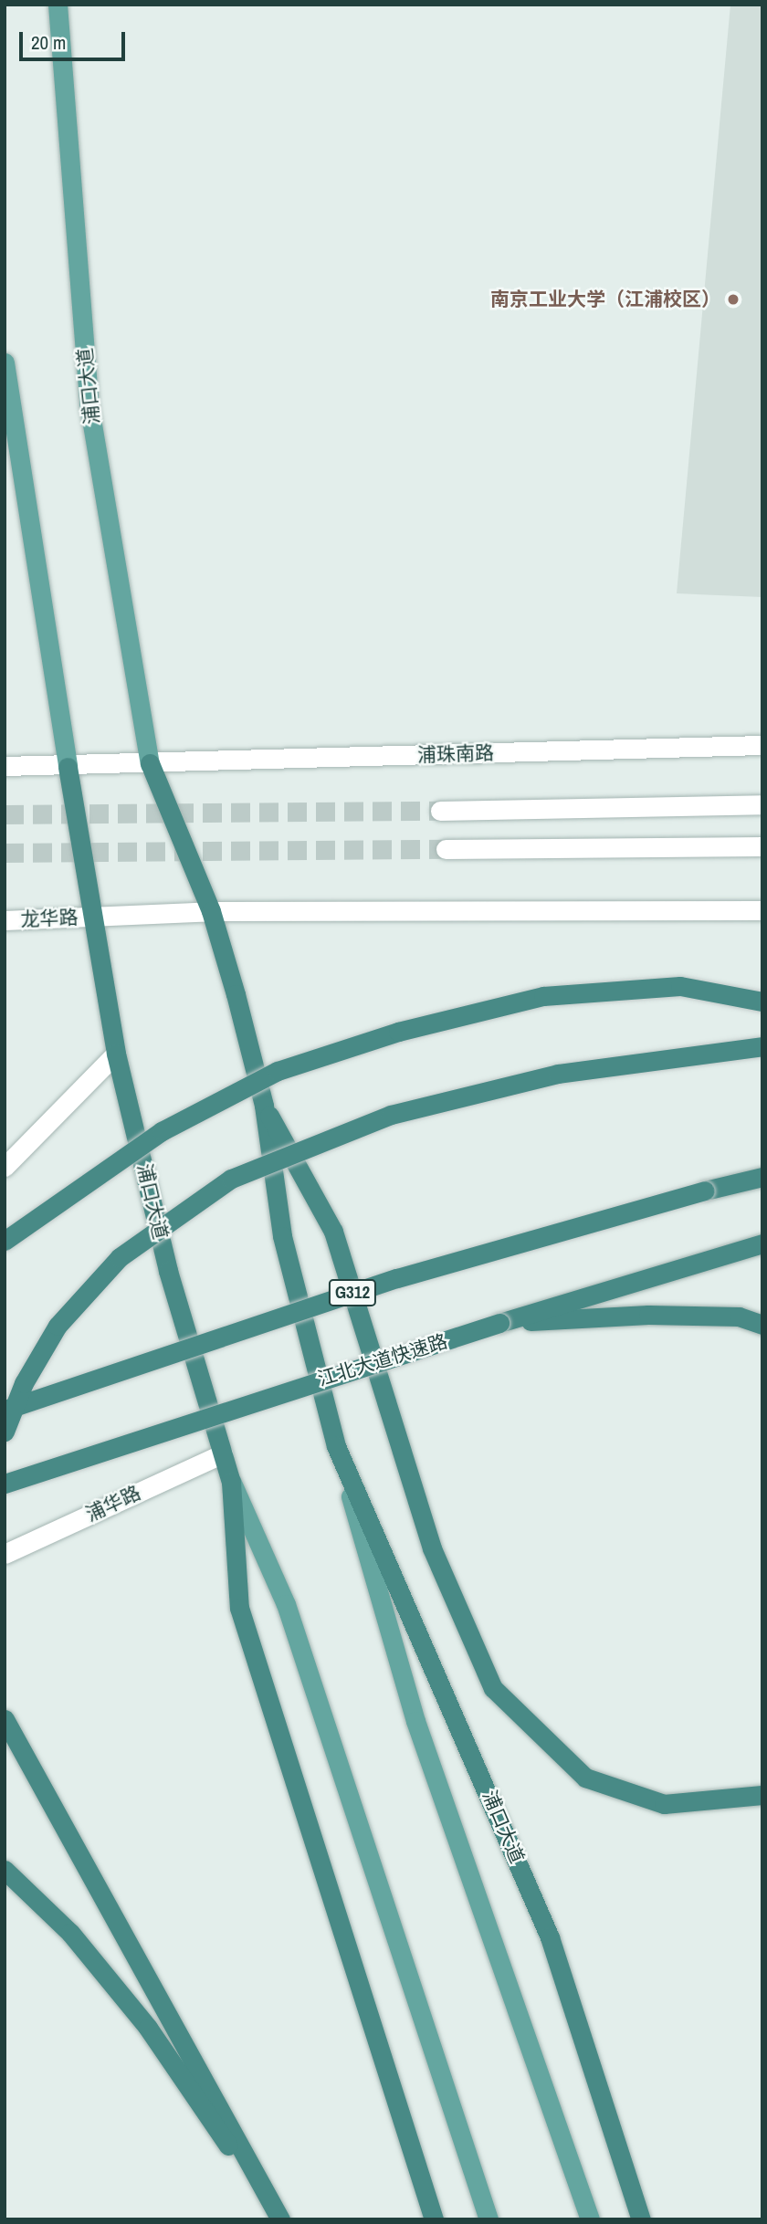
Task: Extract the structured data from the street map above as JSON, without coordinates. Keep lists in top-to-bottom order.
{
  "streets": {
    "highway": ["浦口大道", "G312", "江北大道快速路"],
    "street": ["浦珠南路", "龙华路", "浦华路"]
  },
  "crossings": [
    ["浦口大道", "浦珠南路"],
    ["浦口大道", "龙华路"],
    ["浦口大道", "浦华路"]
  ],
  "places": ["南京工业大学（江浦校区）"],
  "scale_bar": "20 m"
}
